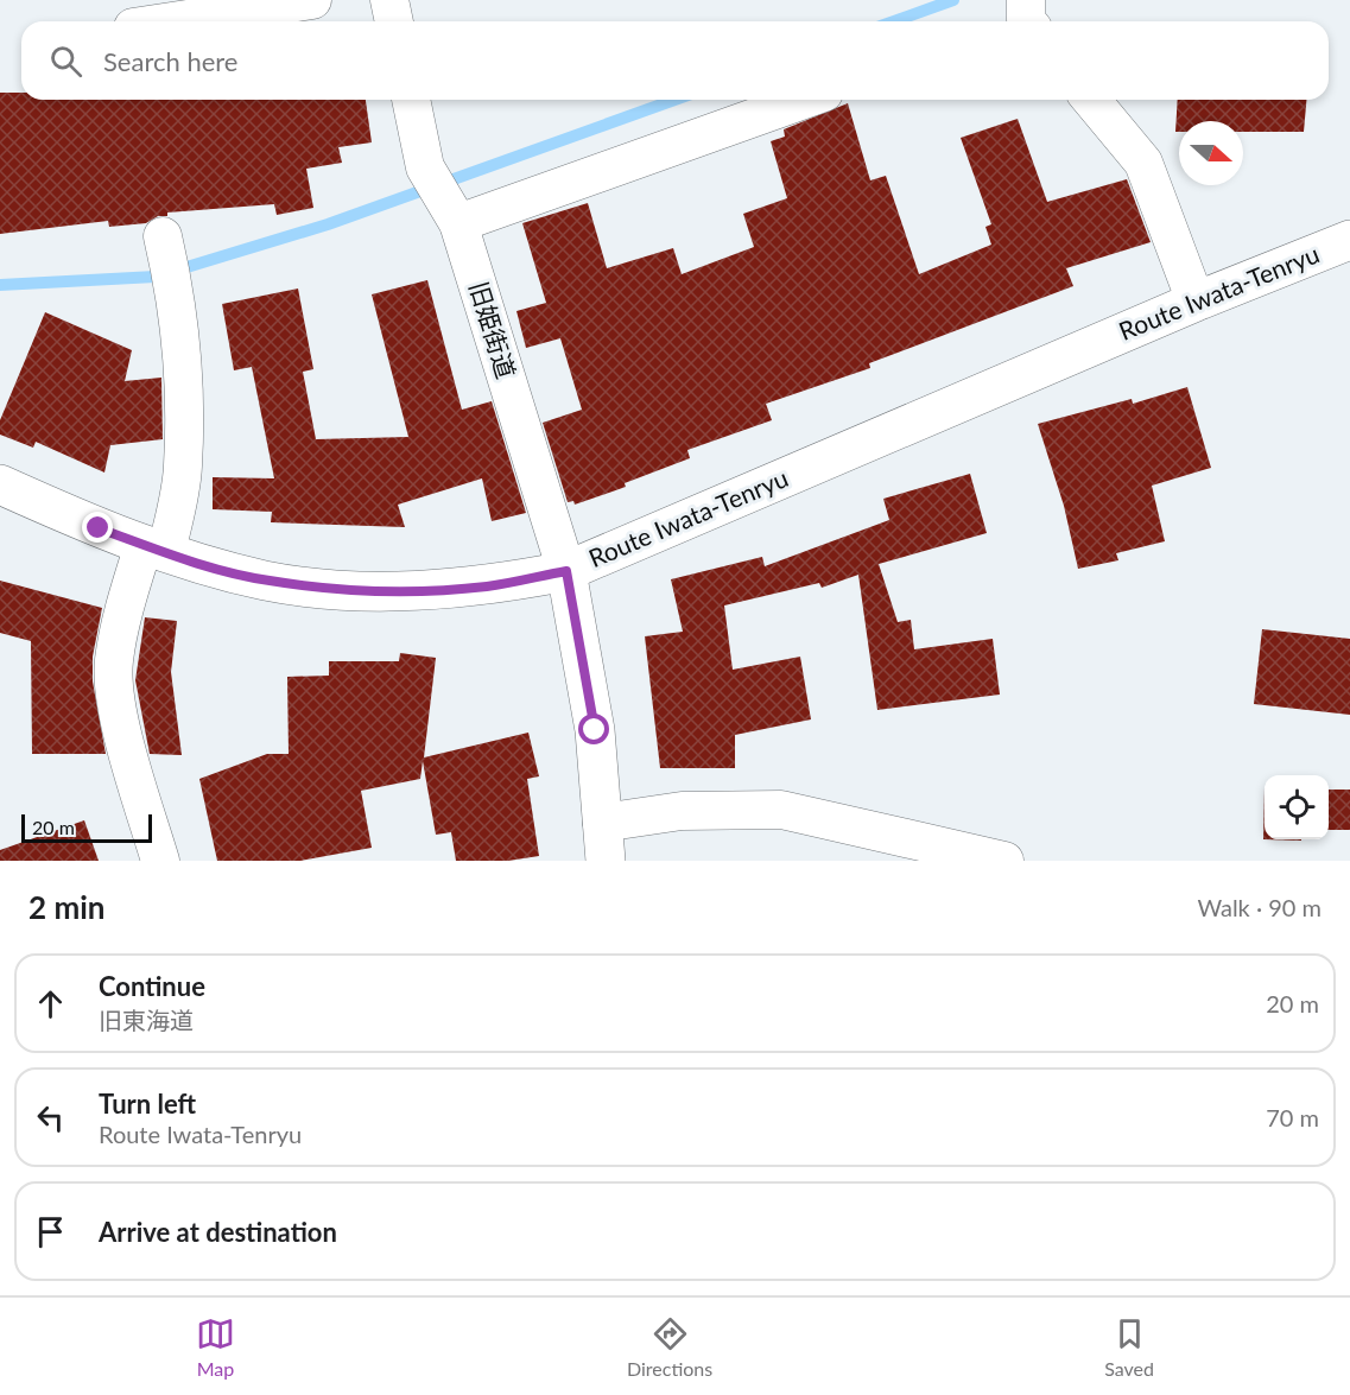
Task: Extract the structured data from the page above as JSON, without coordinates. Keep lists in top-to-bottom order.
{
  "streets": {
    "main road": ["Route Iwata-Tenryu"],
    "street": ["旧姫街道"]
  },
  "crossings": [
    ["Route Iwata-Tenryu", "旧姫街道"]
  ],
  "scale_bar": "20 m",
  "north": "right",
  "page": {
    "search": "Search here",
    "scale": "20 m",
    "heading": ["2 min", "Walk · 90 m"],
    "list": [
      ["Continue", "旧東海道", "20 m"],
      ["Turn left", "Route Iwata-Tenryu", "70 m"],
      "Arrive at destination"
    ],
    "nav": ["Map", "Directions", "Saved"]
  }
}
